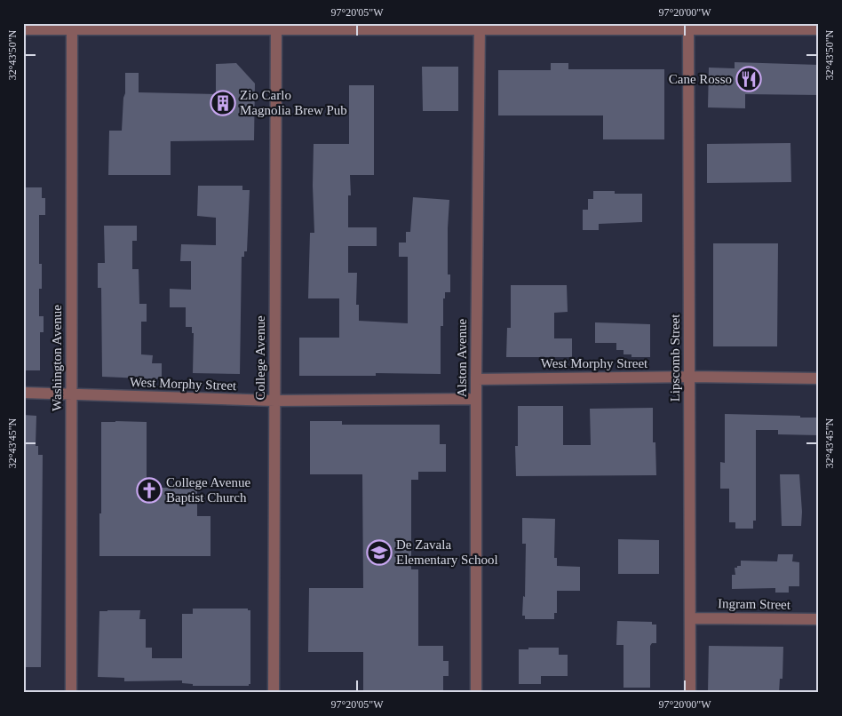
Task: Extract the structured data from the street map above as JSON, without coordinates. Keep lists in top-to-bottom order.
{
  "streets": {
    "street": [
      "Washington Avenue",
      "College Avenue",
      "Alston Avenue",
      "Lipscomb Street",
      "West Morphy Street",
      "Ingram Street"
    ]
  },
  "crossings": [
    ["Washington Avenue", "West Morphy Street"],
    ["College Avenue", "West Morphy Street"],
    ["Alston Avenue", "West Morphy Street"],
    ["Lipscomb Street", "West Morphy Street"],
    ["Lipscomb Street", "Ingram Street"]
  ],
  "places": {
    "restaurant": ["Cane Rosso"],
    "building": ["Zio Carlo Magnolia Brew Pub"],
    "church": ["College Avenue Baptist Church"],
    "school or university": ["De Zavala Elementary School"]
  },
  "coordinates": [
    "97°20'05\"W",
    "97°20'00\"W",
    "32°43'50\"N",
    "32°43'45\"N"
  ]
}
